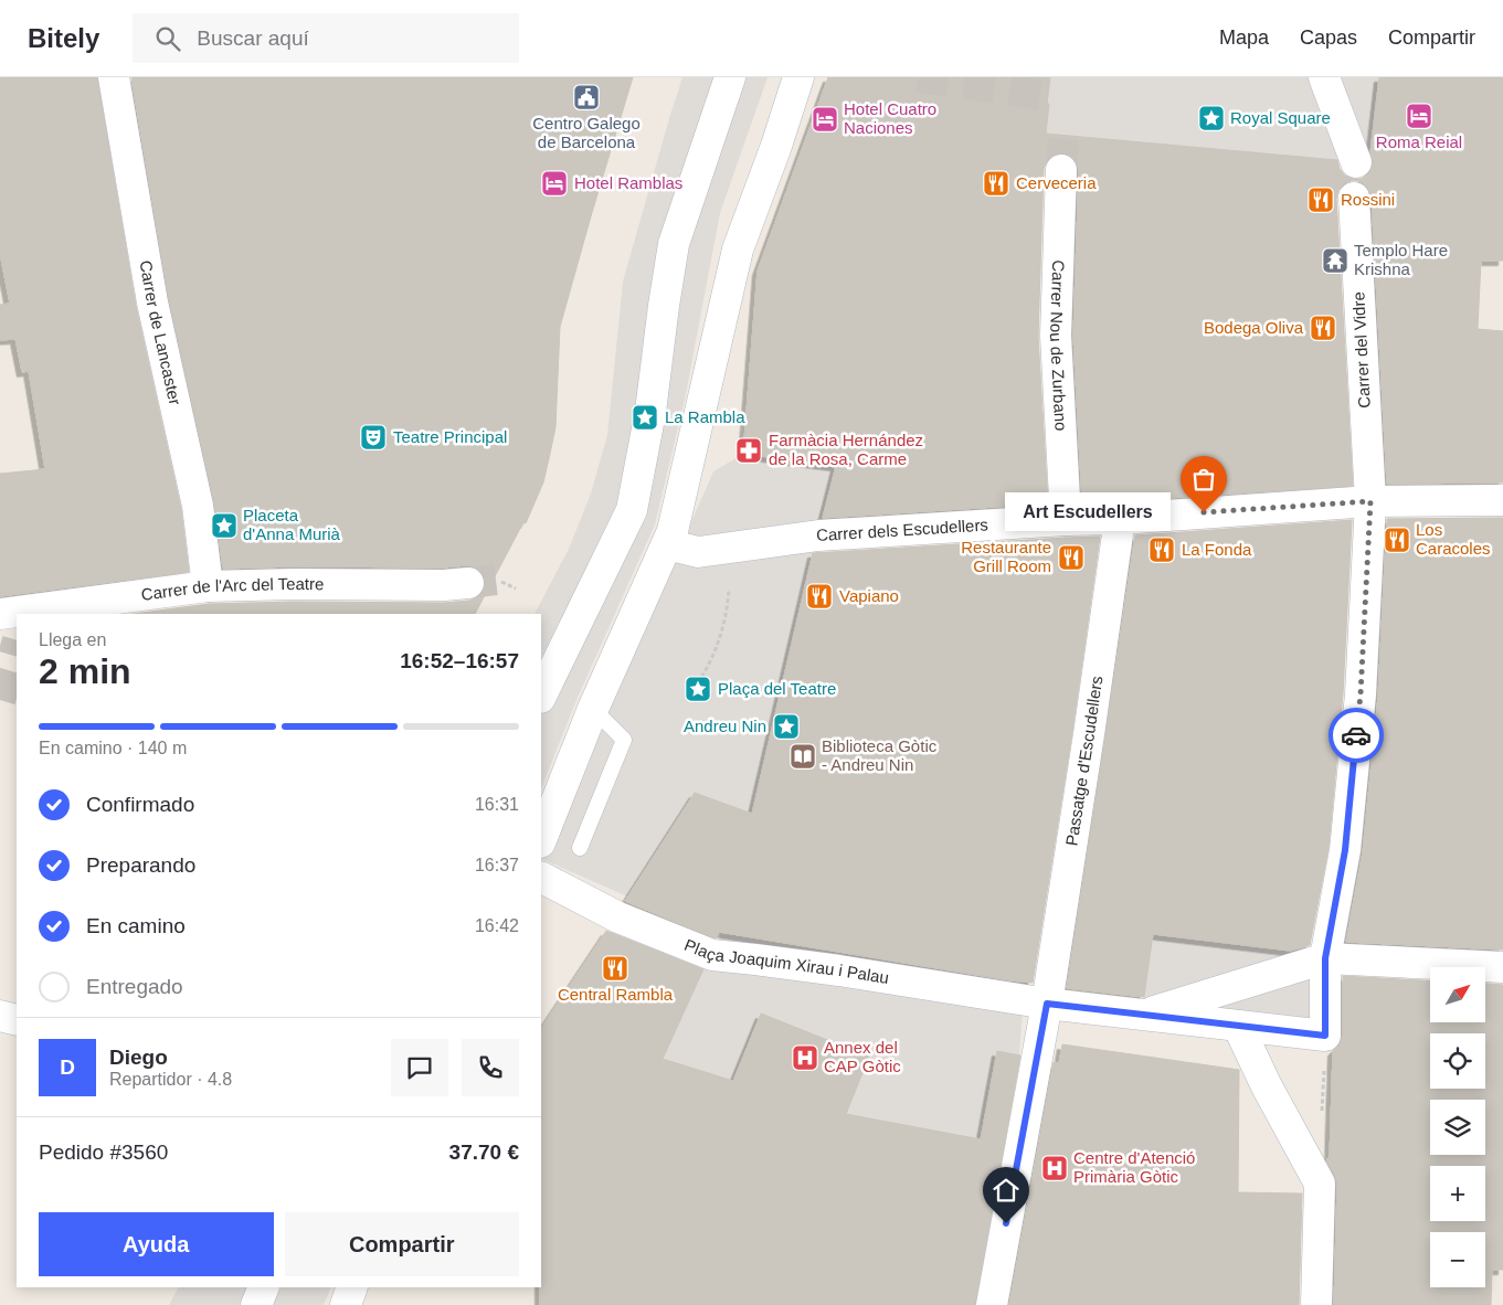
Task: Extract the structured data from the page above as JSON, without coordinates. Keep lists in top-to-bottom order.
{
  "streets": {
    "street": [
      "Carrer de Lancaster",
      "Carrer Nou de Zurbano",
      "Carrer del Vidre",
      "Carrer dels Escudellers",
      "Carrer de l'Arc del Teatre",
      "Passatge d'Escudellers",
      "Plaça Joaquim Xirau i Palau"
    ]
  },
  "crossings": [
    ["Carrer de Lancaster", "Carrer de l'Arc del Teatre"],
    ["Carrer Nou de Zurbano", "Carrer dels Escudellers"],
    ["Carrer del Vidre", "Carrer dels Escudellers"],
    ["Carrer del Vidre", "Plaça Joaquim Xirau i Palau"],
    ["Carrer dels Escudellers", "Passatge d'Escudellers"],
    ["Passatge d'Escudellers", "Plaça Joaquim Xirau i Palau"]
  ],
  "places": {
    "public building": ["Centro Galego de Barcelona"],
    "hotel": ["Roma Reial", "Hotel Cuatro Naciones", "Hotel Ramblas"],
    "place": [
      "Royal Square",
      "La Rambla",
      "Placeta d'Anna Murià",
      "Plaça del Teatre",
      "Andreu Nin"
    ],
    "restaurant": [
      "Cerveceria",
      "Rossini",
      "Bodega Oliva",
      "Los Caracoles",
      "La Fonda",
      "Restaurante Grill Room",
      "Vapiano",
      "Central Rambla"
    ],
    "temple": ["Templo Hare Krishna"],
    "theatre": ["Teatre Principal"],
    "pharmacy": ["Farmàcia Hernández de la Rosa, Carme"],
    "other": ["Art Escudellers"],
    "library": ["Biblioteca Gòtic - Andreu Nin"],
    "hospital": ["Annex del CAP Gòtic", "Centre d'Atenció Primària Gòtic"]
  },
  "north": "top right",
  "page": {
    "header": "Bitely",
    "search": "Buscar aquí",
    "nav": ["Mapa", "Capas", "Compartir"],
    "bubble": "Art Escudellers",
    "heading": ["2 min", "Llega en", "16:52–16:57"],
    "panel": [
      "Diego",
      "Repartidor · 4.8",
      "Pedido #3560",
      "37.70 €"
    ],
    "bar": "En camino · 140 m",
    "list": [
      ["Confirmado", "16:31"],
      ["Preparando", "16:37"],
      ["En camino", "16:42"],
      "Entregado"
    ],
    "map_buttons": ["+", "−"],
    "round": "D",
    "buttons": ["Ayuda", "Compartir"]
  }
}
